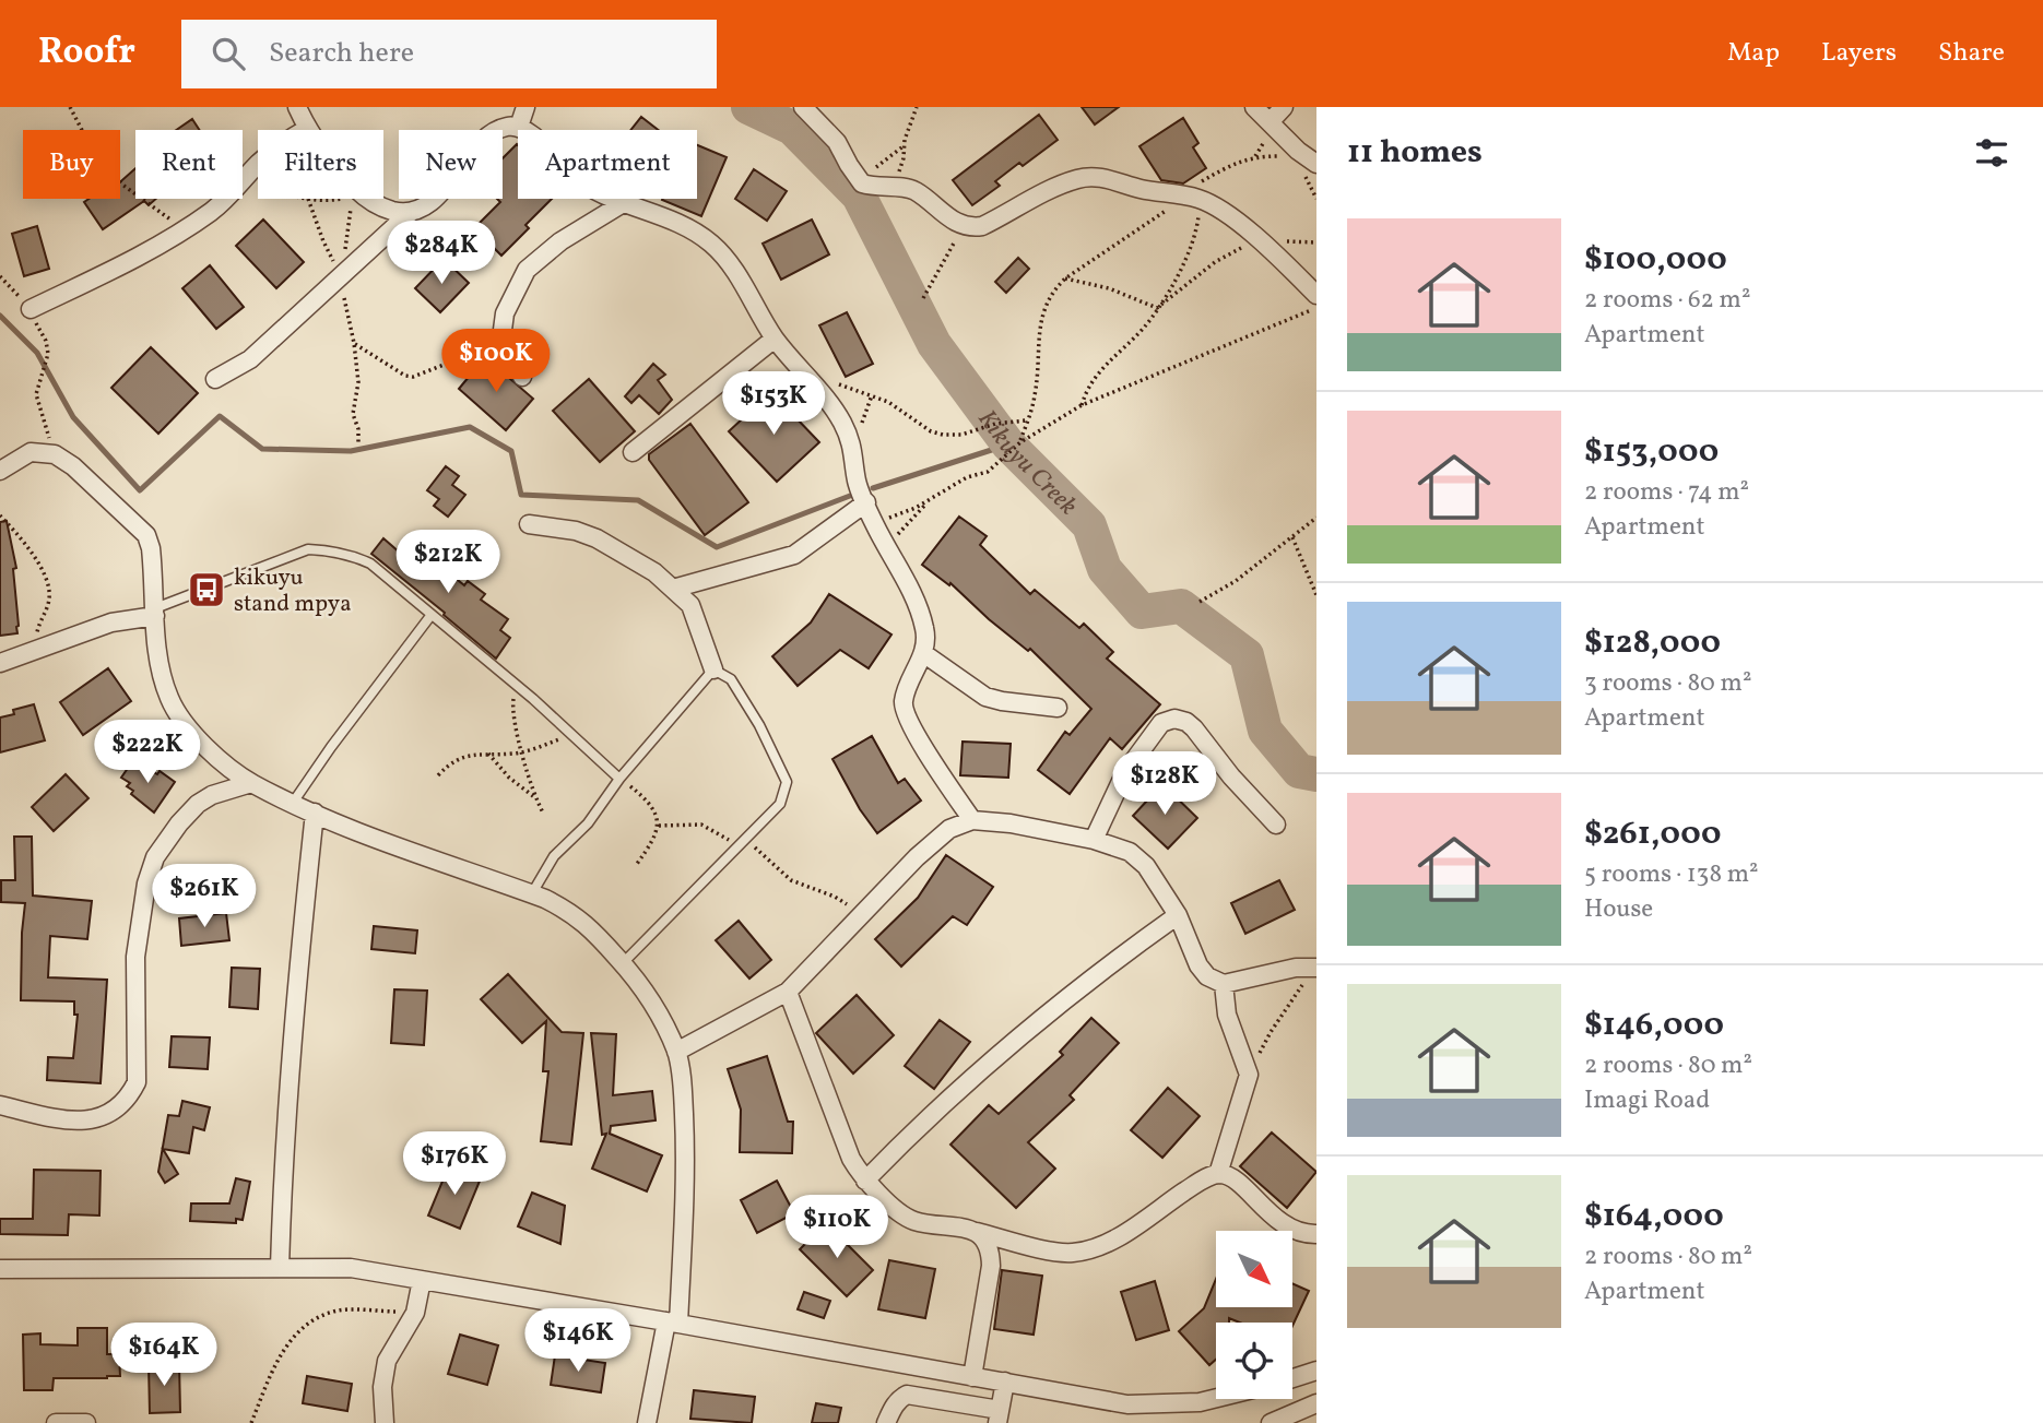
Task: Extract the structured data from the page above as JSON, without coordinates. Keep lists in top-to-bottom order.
{
  "water": ["Kikuyu Creek"],
  "places": {
    "bus stop": ["kikuyu stand mpya"]
  },
  "north": "bottom right",
  "page": {
    "header": "Roofr",
    "search": "Search here",
    "nav": ["Map", "Layers", "Share"],
    "heading": "11 homes",
    "chip": [
      "Buy",
      "Rent",
      "Filters",
      "New",
      "Apartment"
    ],
    "list": [
      {
        "name": "$100,000",
        "note": "2 rooms · 62 m² · Apartment"
      },
      {
        "name": "$153,000",
        "note": "2 rooms · 74 m² · Apartment"
      },
      {
        "name": "$128,000",
        "note": "3 rooms · 80 m² · Apartment"
      },
      {
        "name": "$261,000",
        "note": "5 rooms · 138 m² · House"
      },
      {
        "name": "$146,000",
        "note": "2 rooms · 80 m² · Imagi Road"
      },
      {
        "name": "$164,000",
        "note": "2 rooms · 80 m² · Apartment"
      }
    ],
    "price": [
      "$284K",
      "$100K",
      "$153K",
      "$212K",
      "$222K",
      "$128K",
      "$261K",
      "$176K",
      "$110K",
      "$146K",
      "$164K"
    ]
  }
}
